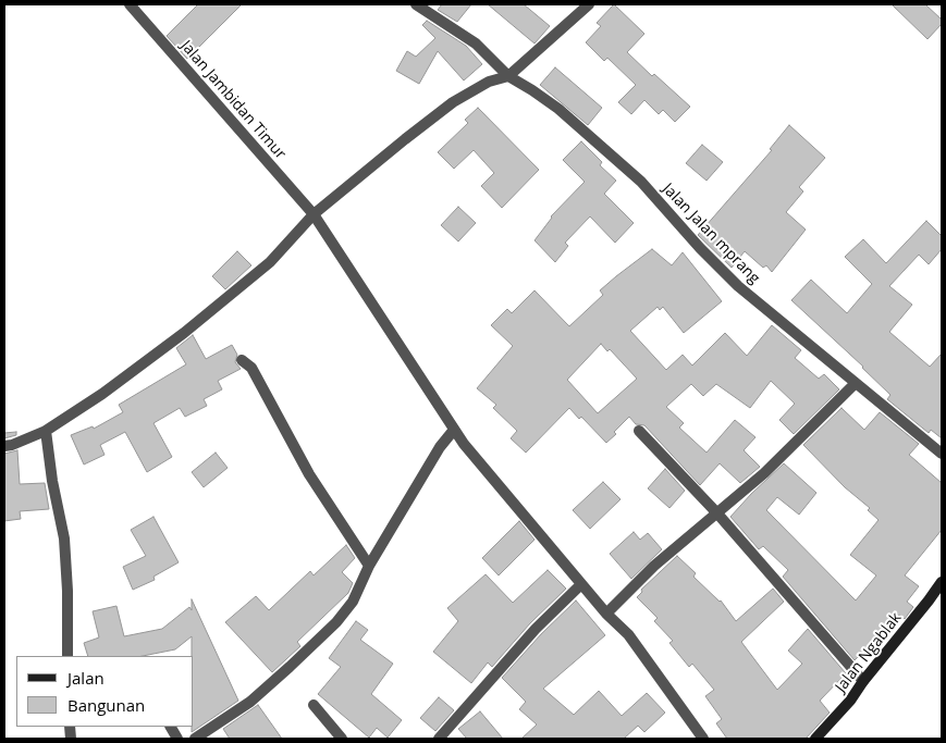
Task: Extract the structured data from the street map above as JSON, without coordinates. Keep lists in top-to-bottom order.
{
  "streets": {
    "street": ["Jalan Jambidan Timur", "Jalan Jalan mprang", "Jalan Ngablak"]
  },
  "legend": ["Jalan", "Bangunan"]
}
